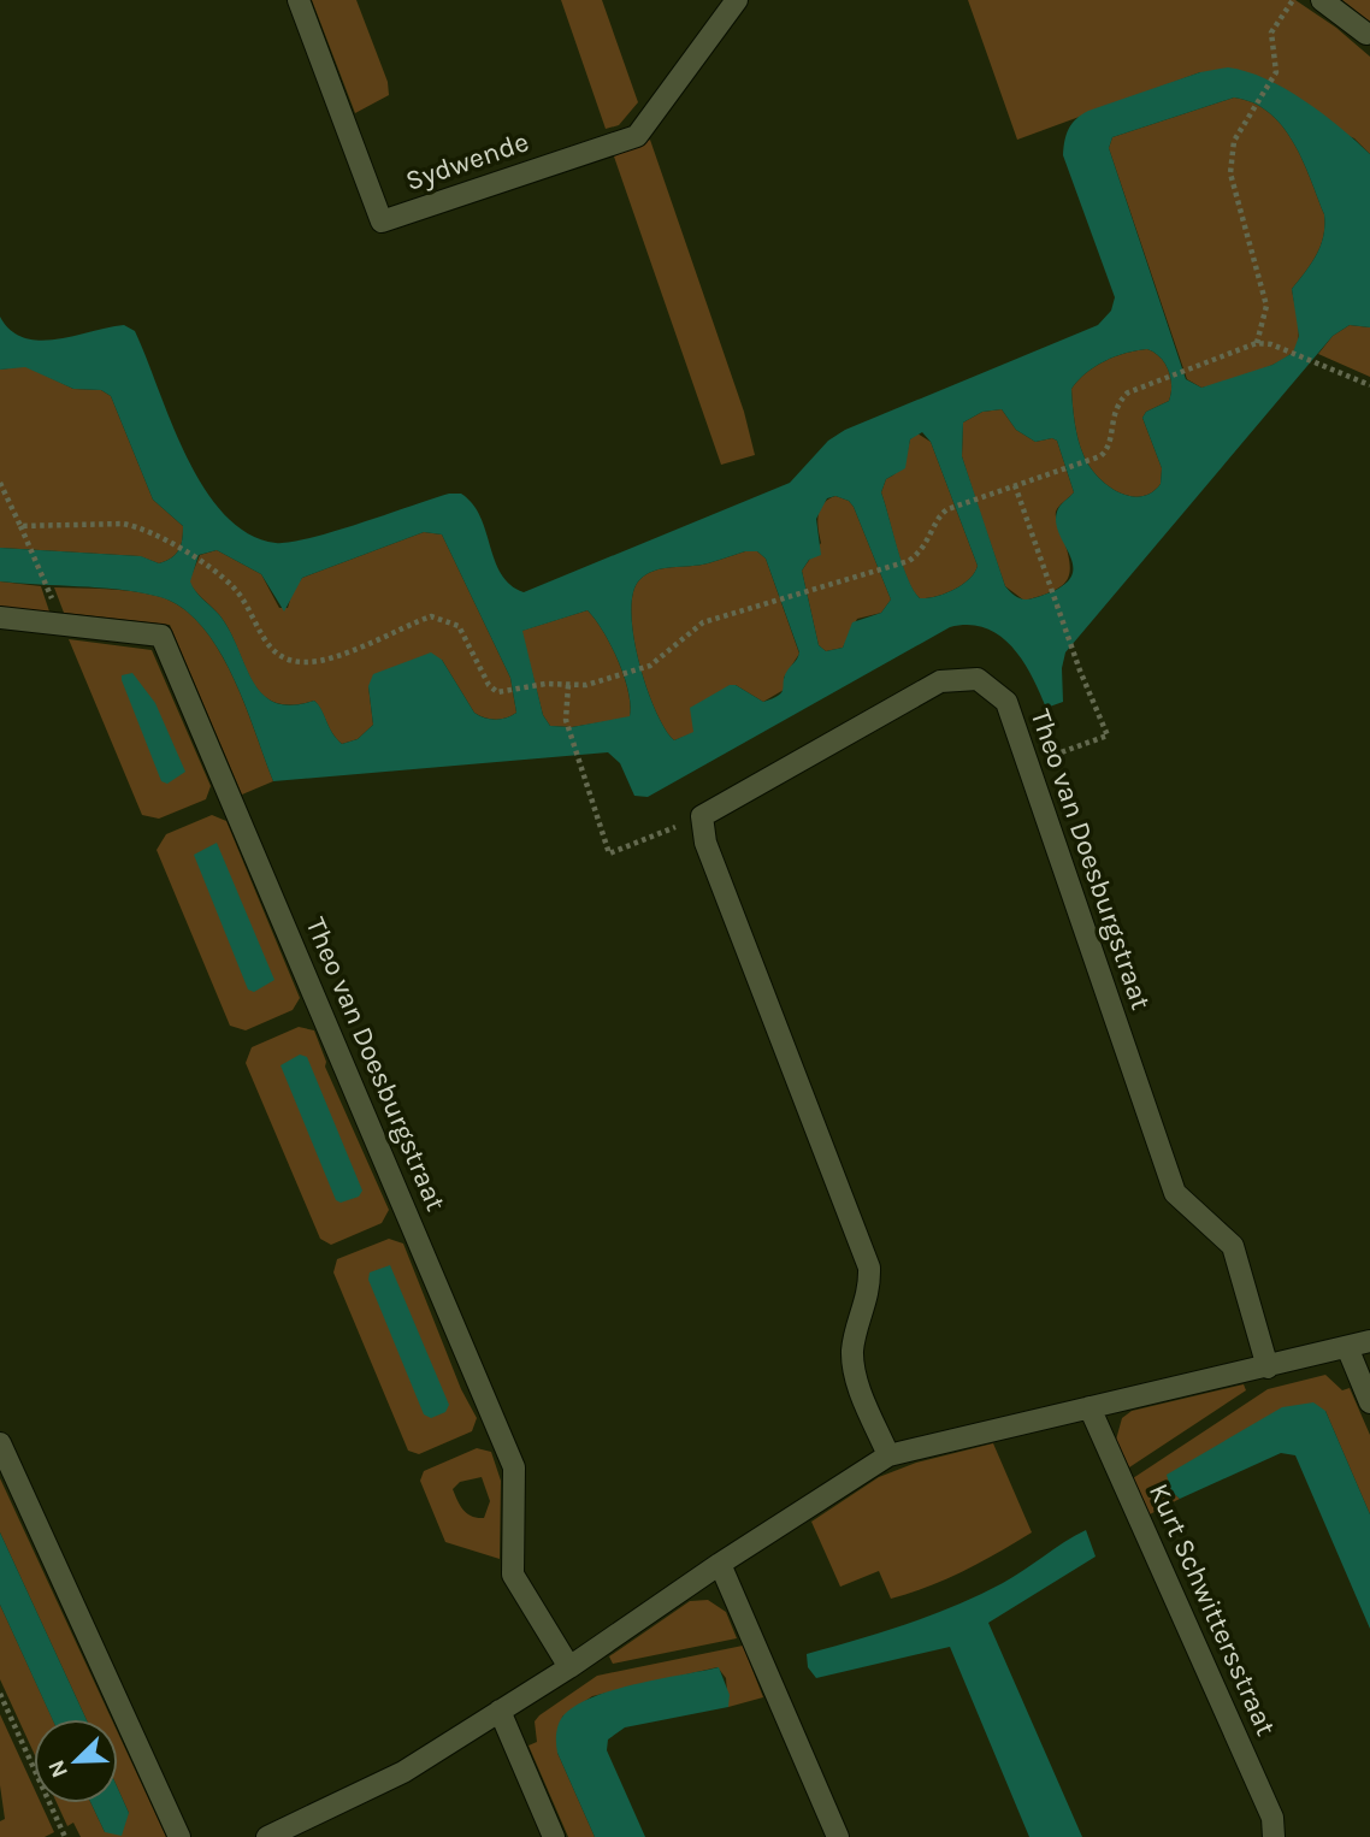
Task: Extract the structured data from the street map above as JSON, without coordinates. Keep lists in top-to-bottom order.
{
  "streets": {
    "street": ["Sydwende", "Theo van Doesburgstraat", "Kurt Schwittersstraat"]
  },
  "north": "bottom left"
}
